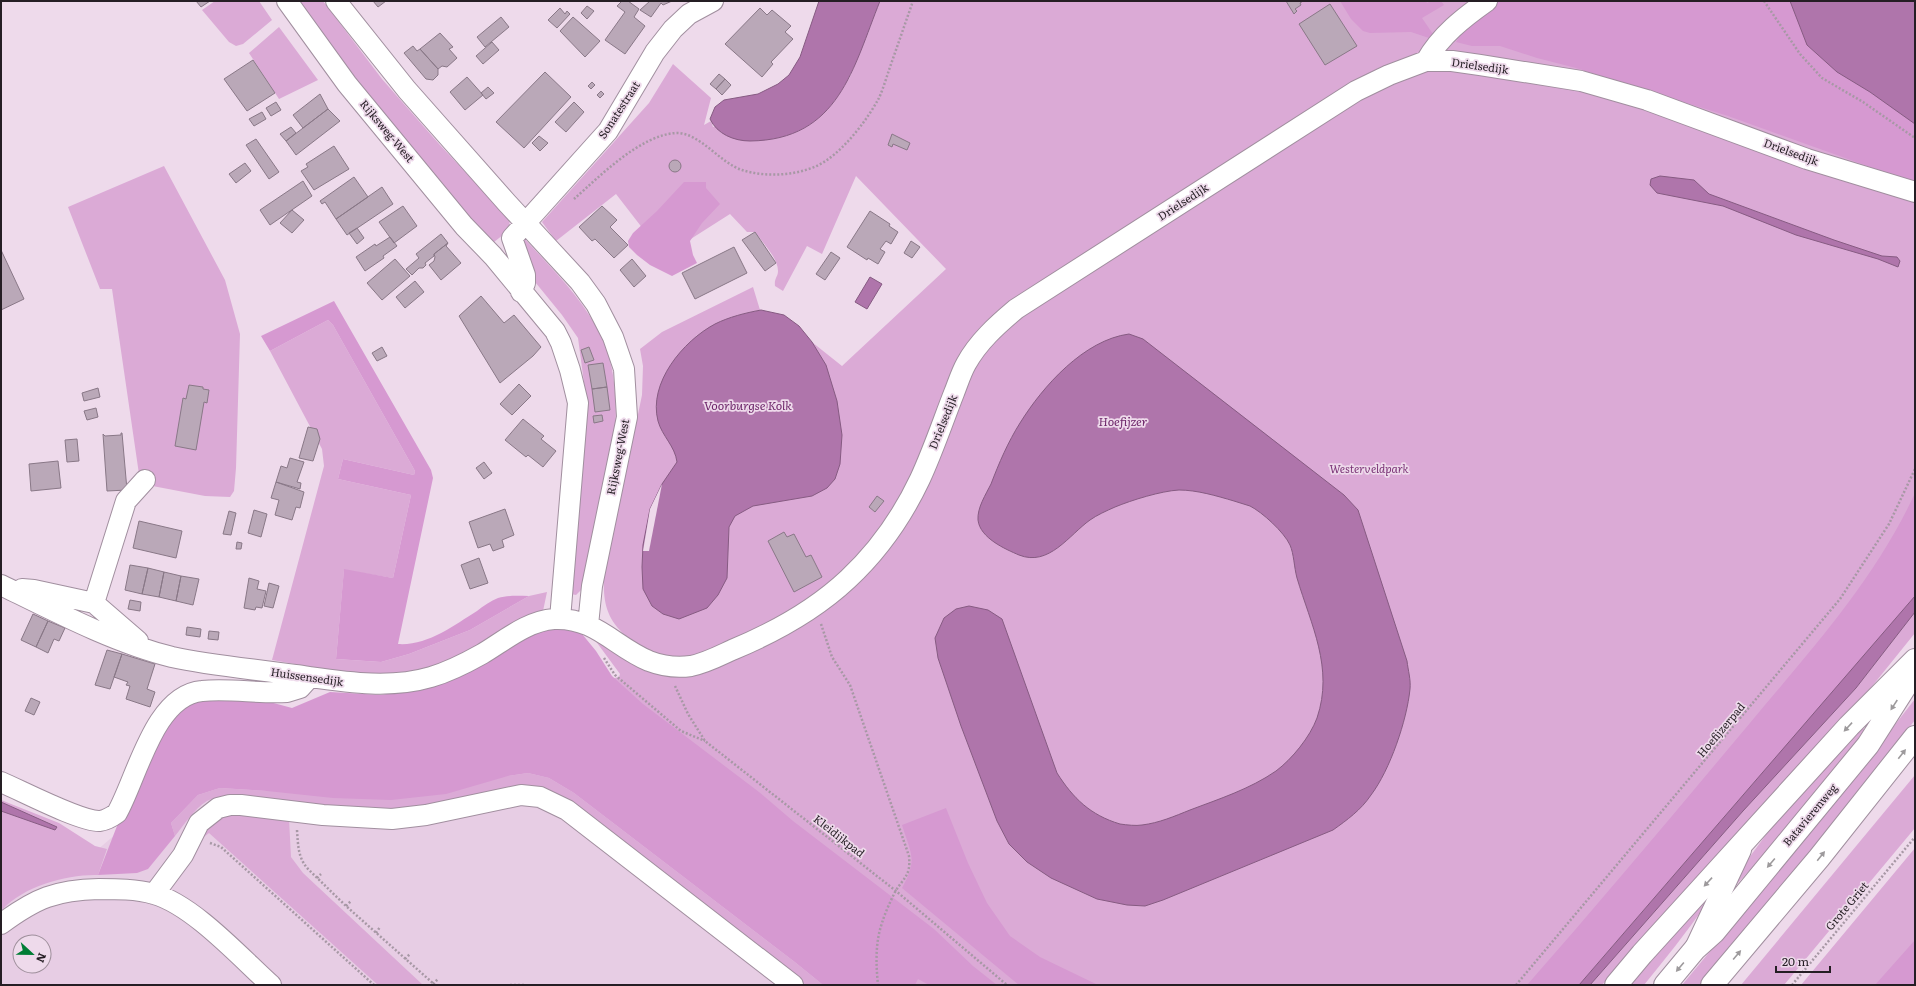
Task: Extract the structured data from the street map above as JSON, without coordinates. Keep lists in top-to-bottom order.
{
  "streets": {
    "main road": ["Batavierenweg"],
    "street": [
      "Drielsedijk",
      "Sonatestraat",
      "Rijksweg-West",
      "Huissensedijk"
    ],
    "path": ["Hoefijzerpad", "Kleidijkpad", "Grote Griet"]
  },
  "crossings": [
    ["Drielsedijk", "Huissensedijk"],
    ["Sonatestraat", "Rijksweg-West"],
    ["Rijksweg-West", "Huissensedijk"]
  ],
  "water": ["Voorburgse Kolk", "Hoefijzer"],
  "parks": ["Westerveldpark"],
  "scale_bar": "20 m",
  "north": "right"
}
